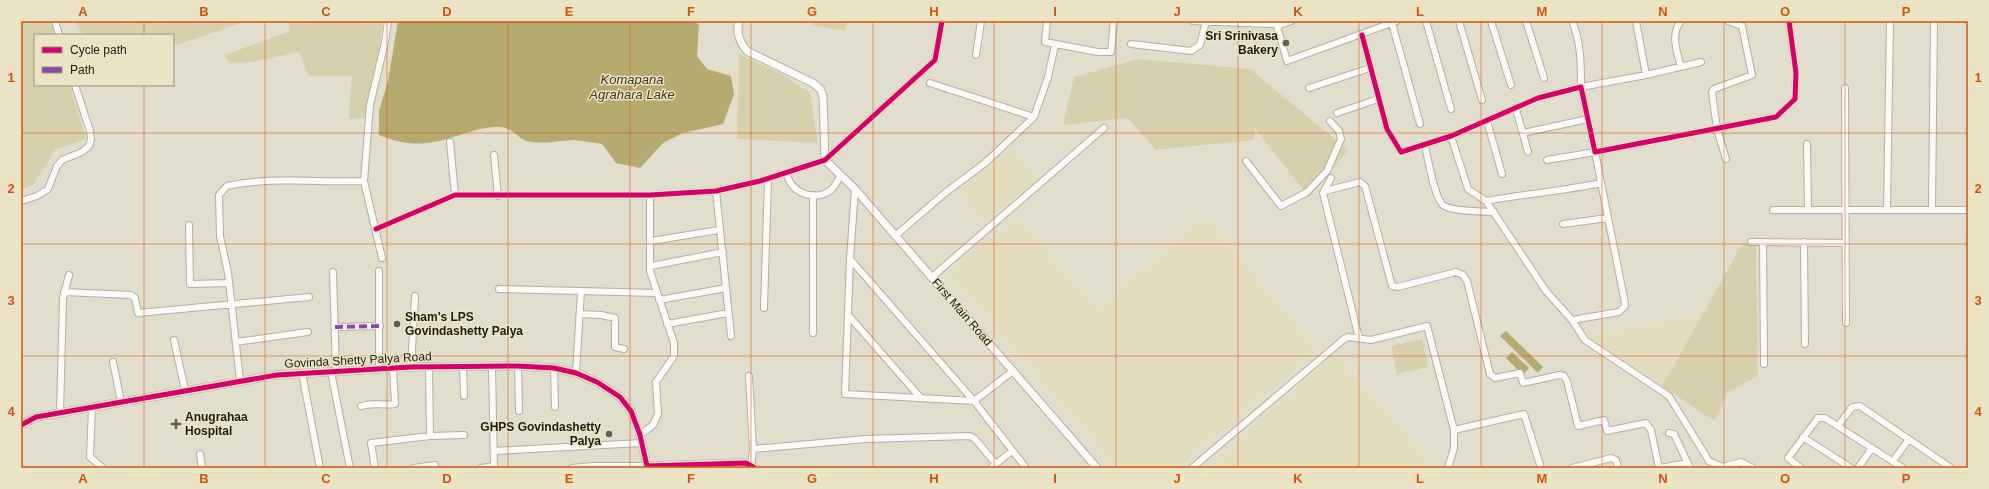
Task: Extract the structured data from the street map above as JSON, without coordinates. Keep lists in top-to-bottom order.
{
  "streets": {
    "street": ["First Main Road", "Govinda Shetty Palya Road"]
  },
  "water": ["Komapana Agrahara Lake"],
  "places": {
    "other": ["Sri Srinivasa Bakery", "Sham's LPS Govindashetty Palya", "GHPS Govindashetty Palya"],
    "health": ["Anugrahaa Hospital"]
  },
  "legend": ["Cycle path", "Path"],
  "grid": {
    "columns": [
      "A",
      "B",
      "C",
      "D",
      "E",
      "F",
      "G",
      "H",
      "I",
      "J",
      "K",
      "L",
      "M",
      "N",
      "O",
      "P"
    ],
    "rows": [
      "1",
      "2",
      "3",
      "4"
    ]
  }
}
